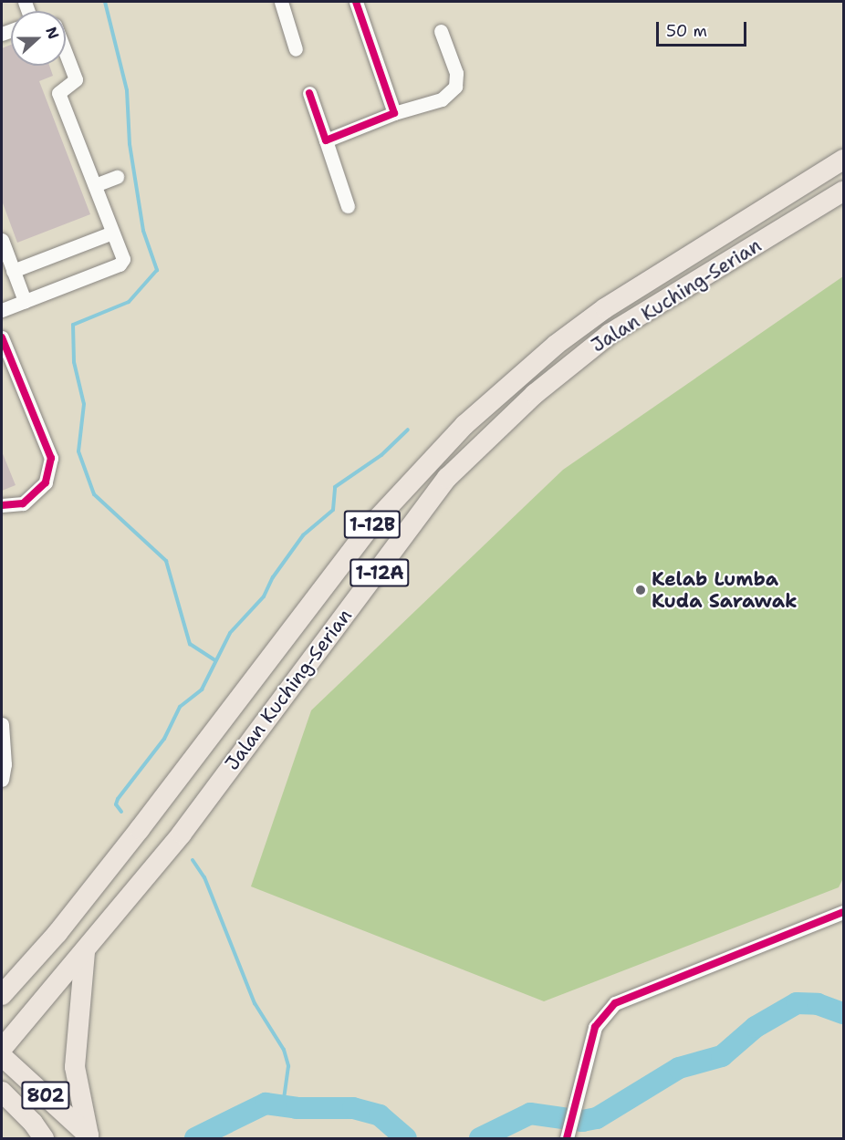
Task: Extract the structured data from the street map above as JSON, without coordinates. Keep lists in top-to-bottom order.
{
  "streets": {
    "highway": [
      "Jalan Kuching-Serian",
      "1-12B",
      "1-12A",
      "802"
    ]
  },
  "places": ["Kelab Lumba Kuda Sarawak"],
  "scale_bar": "50 m",
  "north": "right"
}
